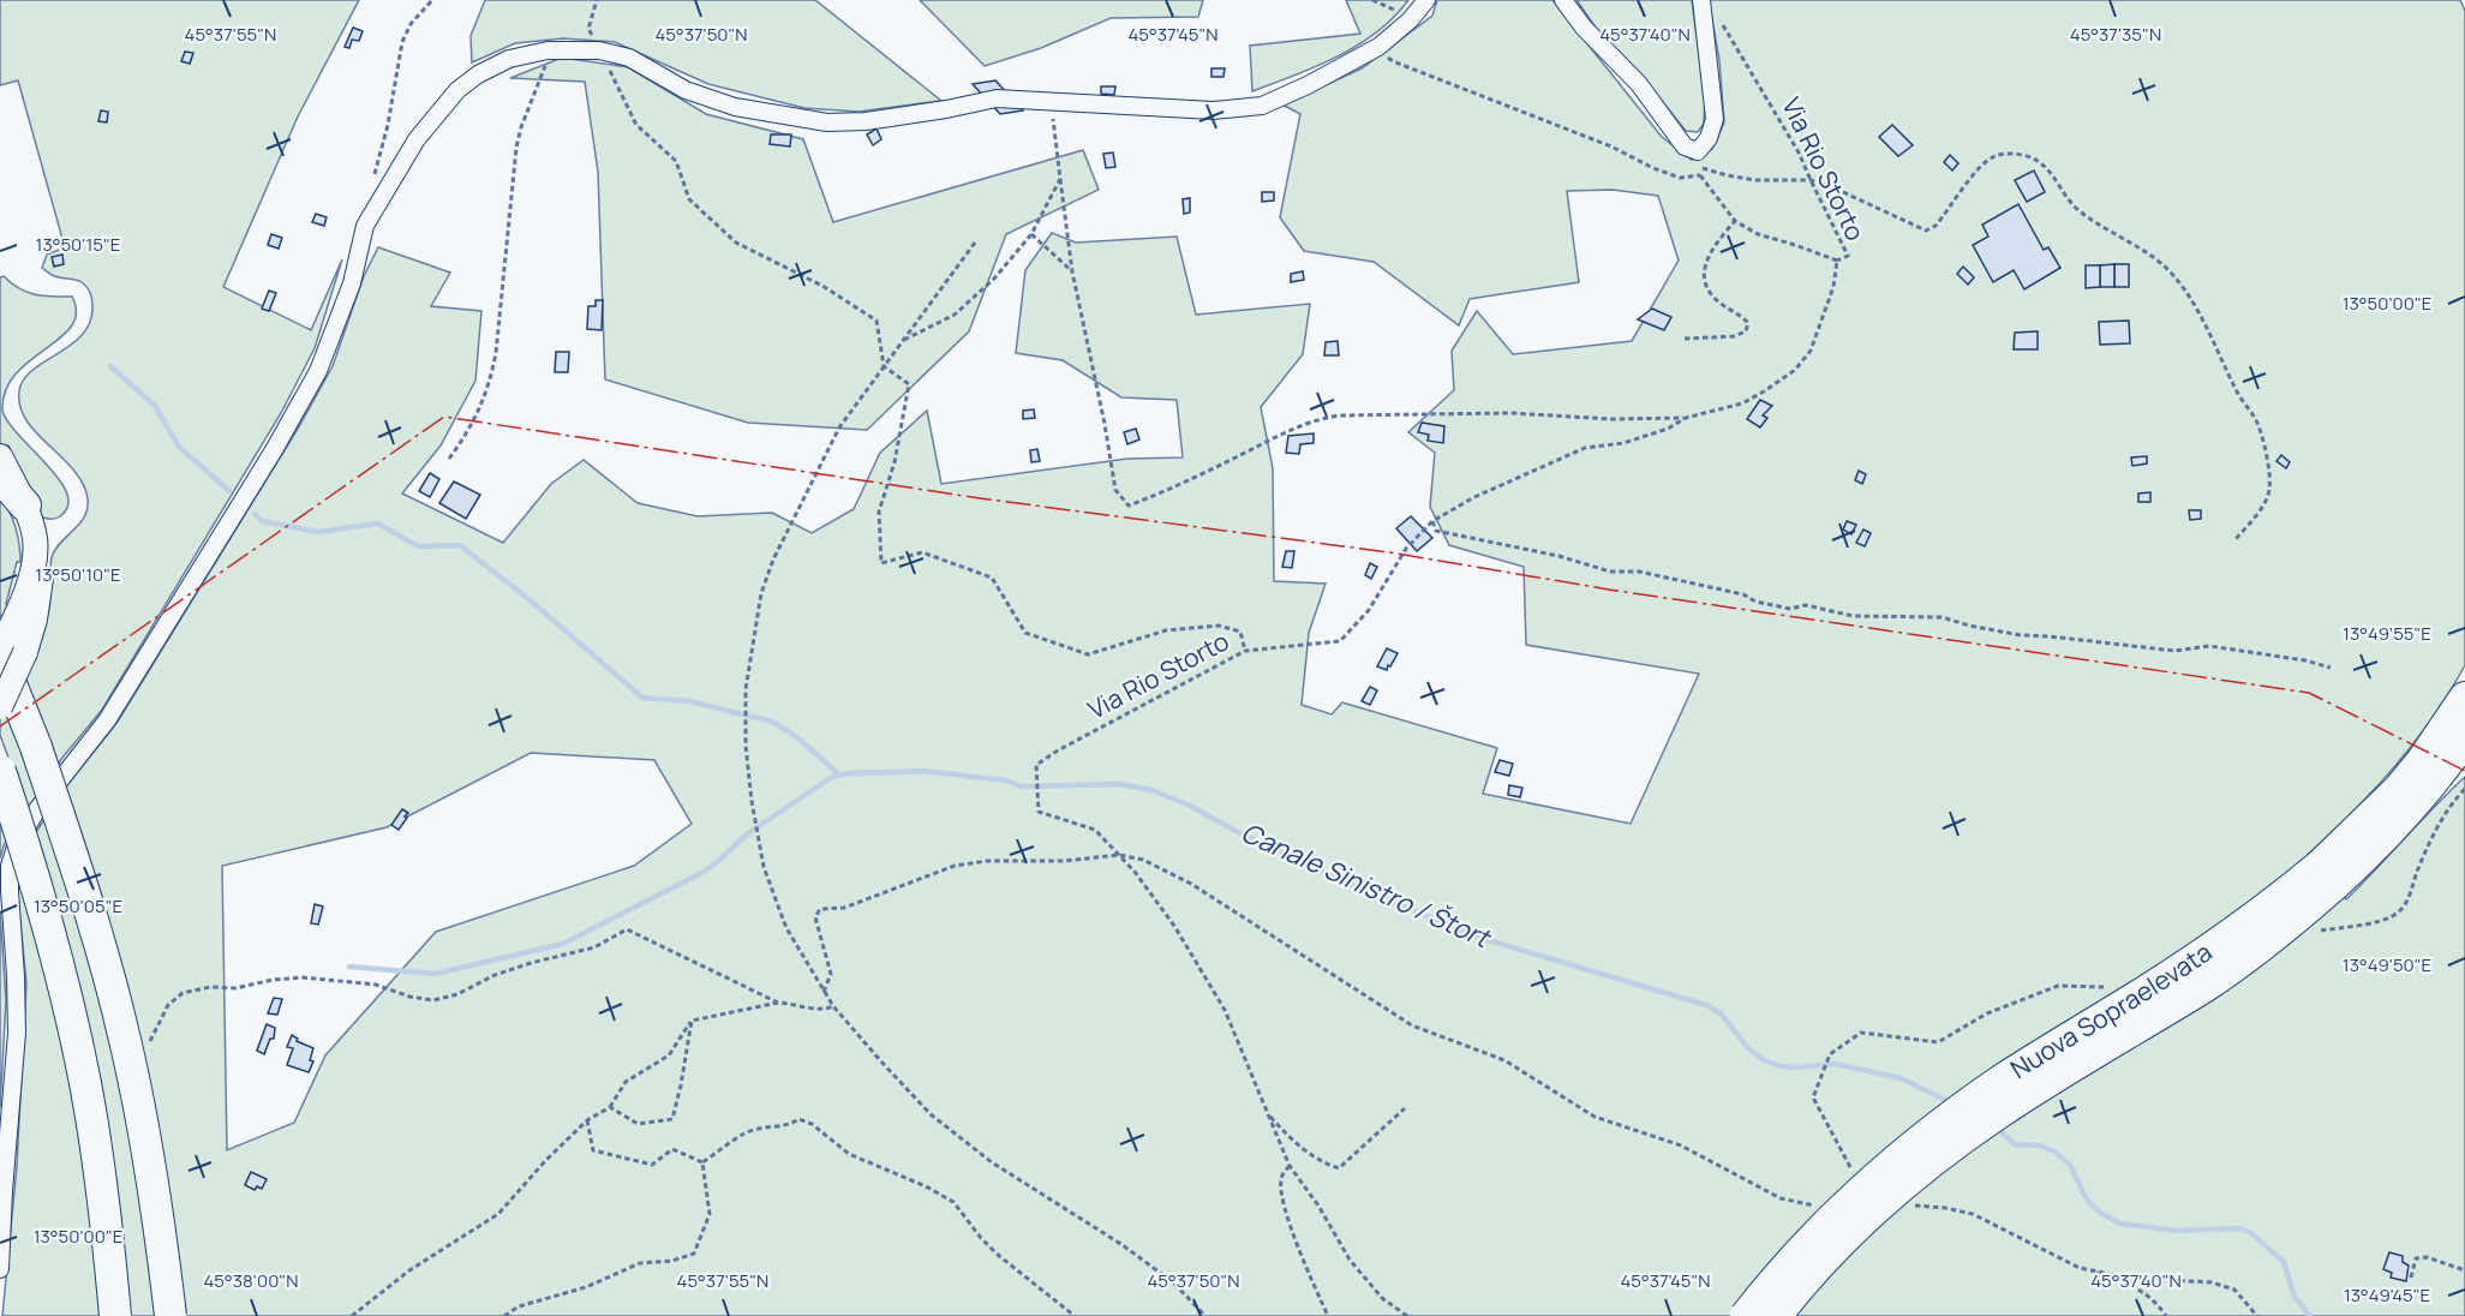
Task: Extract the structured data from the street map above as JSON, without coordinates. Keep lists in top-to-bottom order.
{
  "streets": {
    "highway": ["Nuova Sopraelevata"],
    "path": ["Via Rio Storto"]
  },
  "water": ["Canale Sinistro / Štort"],
  "coordinates": [
    "45°37'55\"N",
    "45°37'50\"N",
    "45°37'45\"N",
    "45°37'40\"N",
    "45°37'35\"N",
    "13°50'15\"E",
    "13°50'00\"E",
    "13°50'10\"E",
    "13°49'55\"E",
    "13°50'05\"E",
    "13°49'50\"E",
    "45°38'00\"N",
    "13°49'45\"E"
  ]
}
